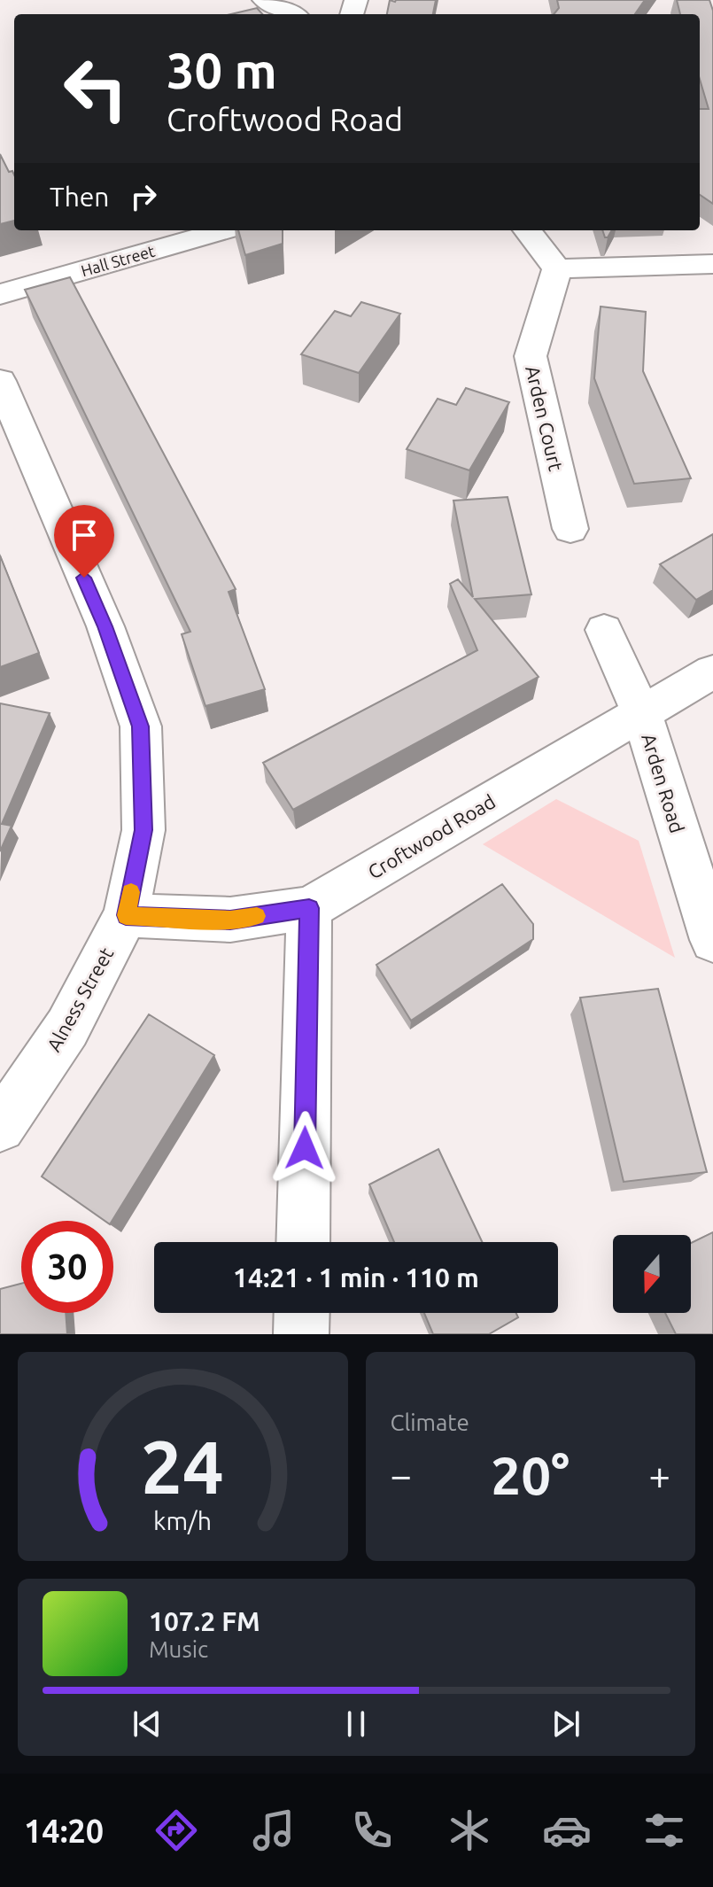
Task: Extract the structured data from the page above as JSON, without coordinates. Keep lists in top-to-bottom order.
{
  "streets": {
    "street": [
      "Hall Street",
      "Arden Court",
      "Arden Road",
      "Croftwood Road",
      "Alness Street"
    ]
  },
  "crossings": [
    ["Arden Road", "Croftwood Road"],
    ["Croftwood Road", "Alness Street"]
  ],
  "north": "bottom",
  "page": {
    "turn": ["30 m", "Croftwood Road"],
    "then": "Then",
    "limit": "30",
    "trip": "14:21 · 1 min · 110 m",
    "tile": "Climate",
    "heat": ["−", "20°", "+"],
    "song": ["107.2 FM", "Music"],
    "tabs": "14:20",
    "gauge": ["24", "km/h"]
  }
}
